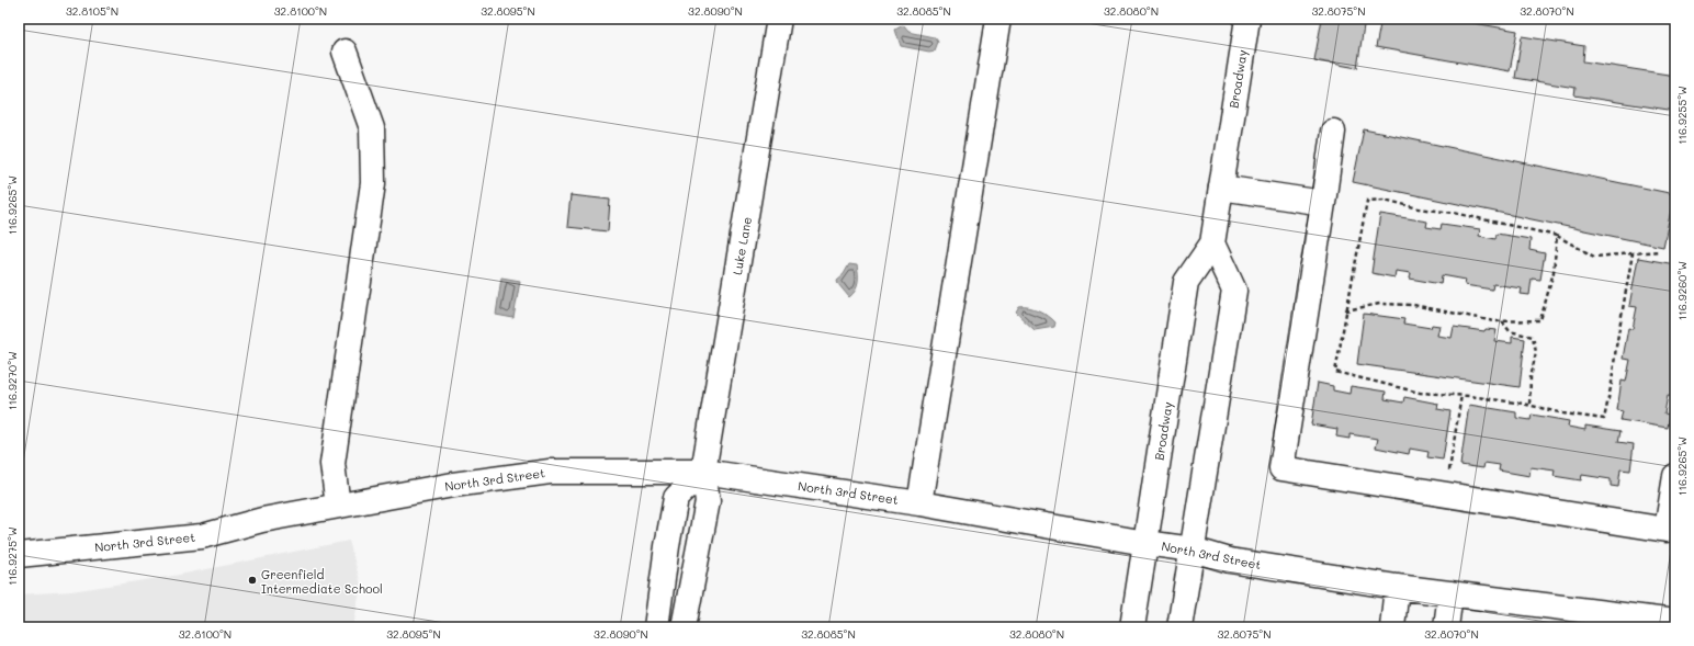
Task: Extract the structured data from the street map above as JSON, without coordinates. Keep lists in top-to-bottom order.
{
  "streets": {
    "street": ["Broadway", "Luke Lane", "North 3rd Street"]
  },
  "crossings": [
    ["Broadway", "North 3rd Street"],
    ["Luke Lane", "North 3rd Street"]
  ],
  "places": ["Greenfield Intermediate School"],
  "coordinates": [
    "32.8105°N",
    "32.8100°N",
    "32.8095°N",
    "32.8090°N",
    "32.8085°N",
    "32.8080°N",
    "32.8075°N",
    "32.8070°N",
    "116.9255°W",
    "116.9265°W",
    "116.9260°W",
    "116.9270°W",
    "116.9275°W"
  ]
}
